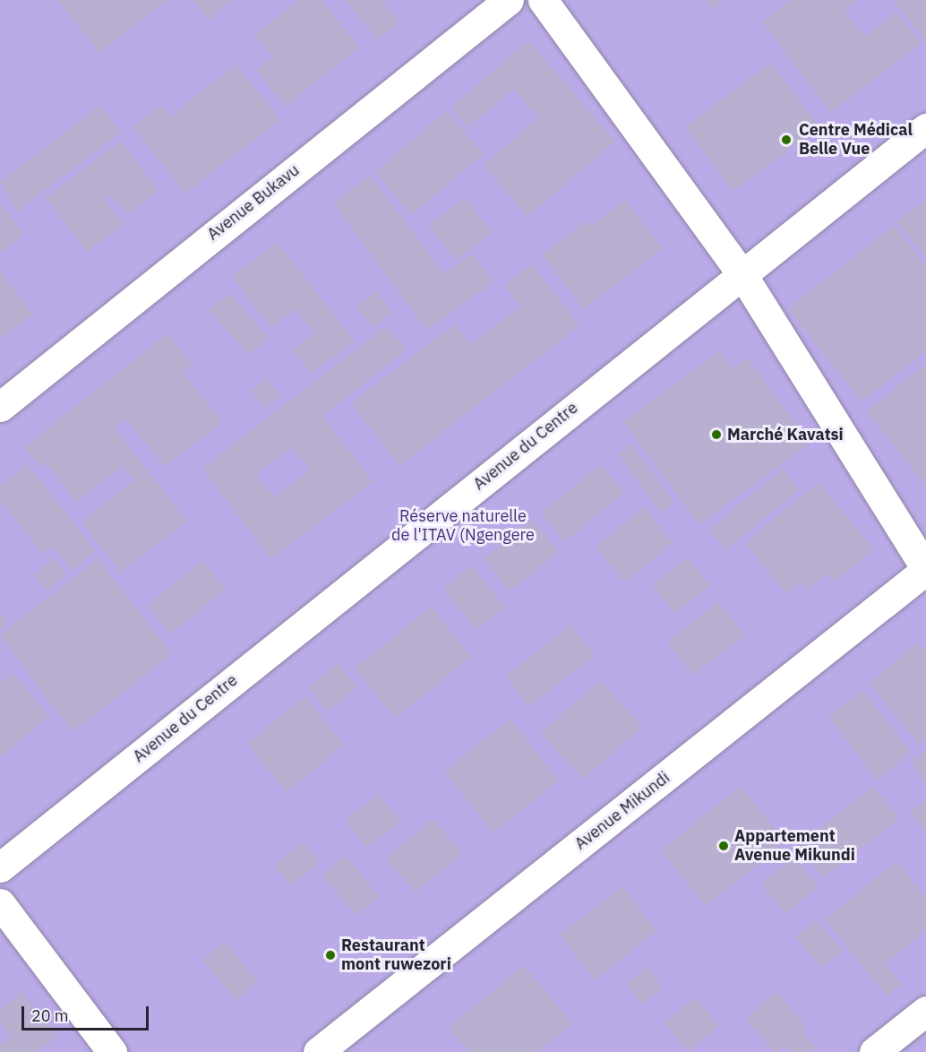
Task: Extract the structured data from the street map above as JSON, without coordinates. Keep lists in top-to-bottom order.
{
  "streets": {
    "street": ["Avenue Bukavu", "Avenue du Centre", "Avenue Mikundi"]
  },
  "parks": ["Réserve naturelle de l'ITAV (Ngengere"],
  "places": [
    "Centre Médical Belle Vue",
    "Marché Kavatsi",
    "Appartement Avenue Mikundi",
    "Restaurant mont ruwezori"
  ],
  "scale_bar": "20 m"
}
